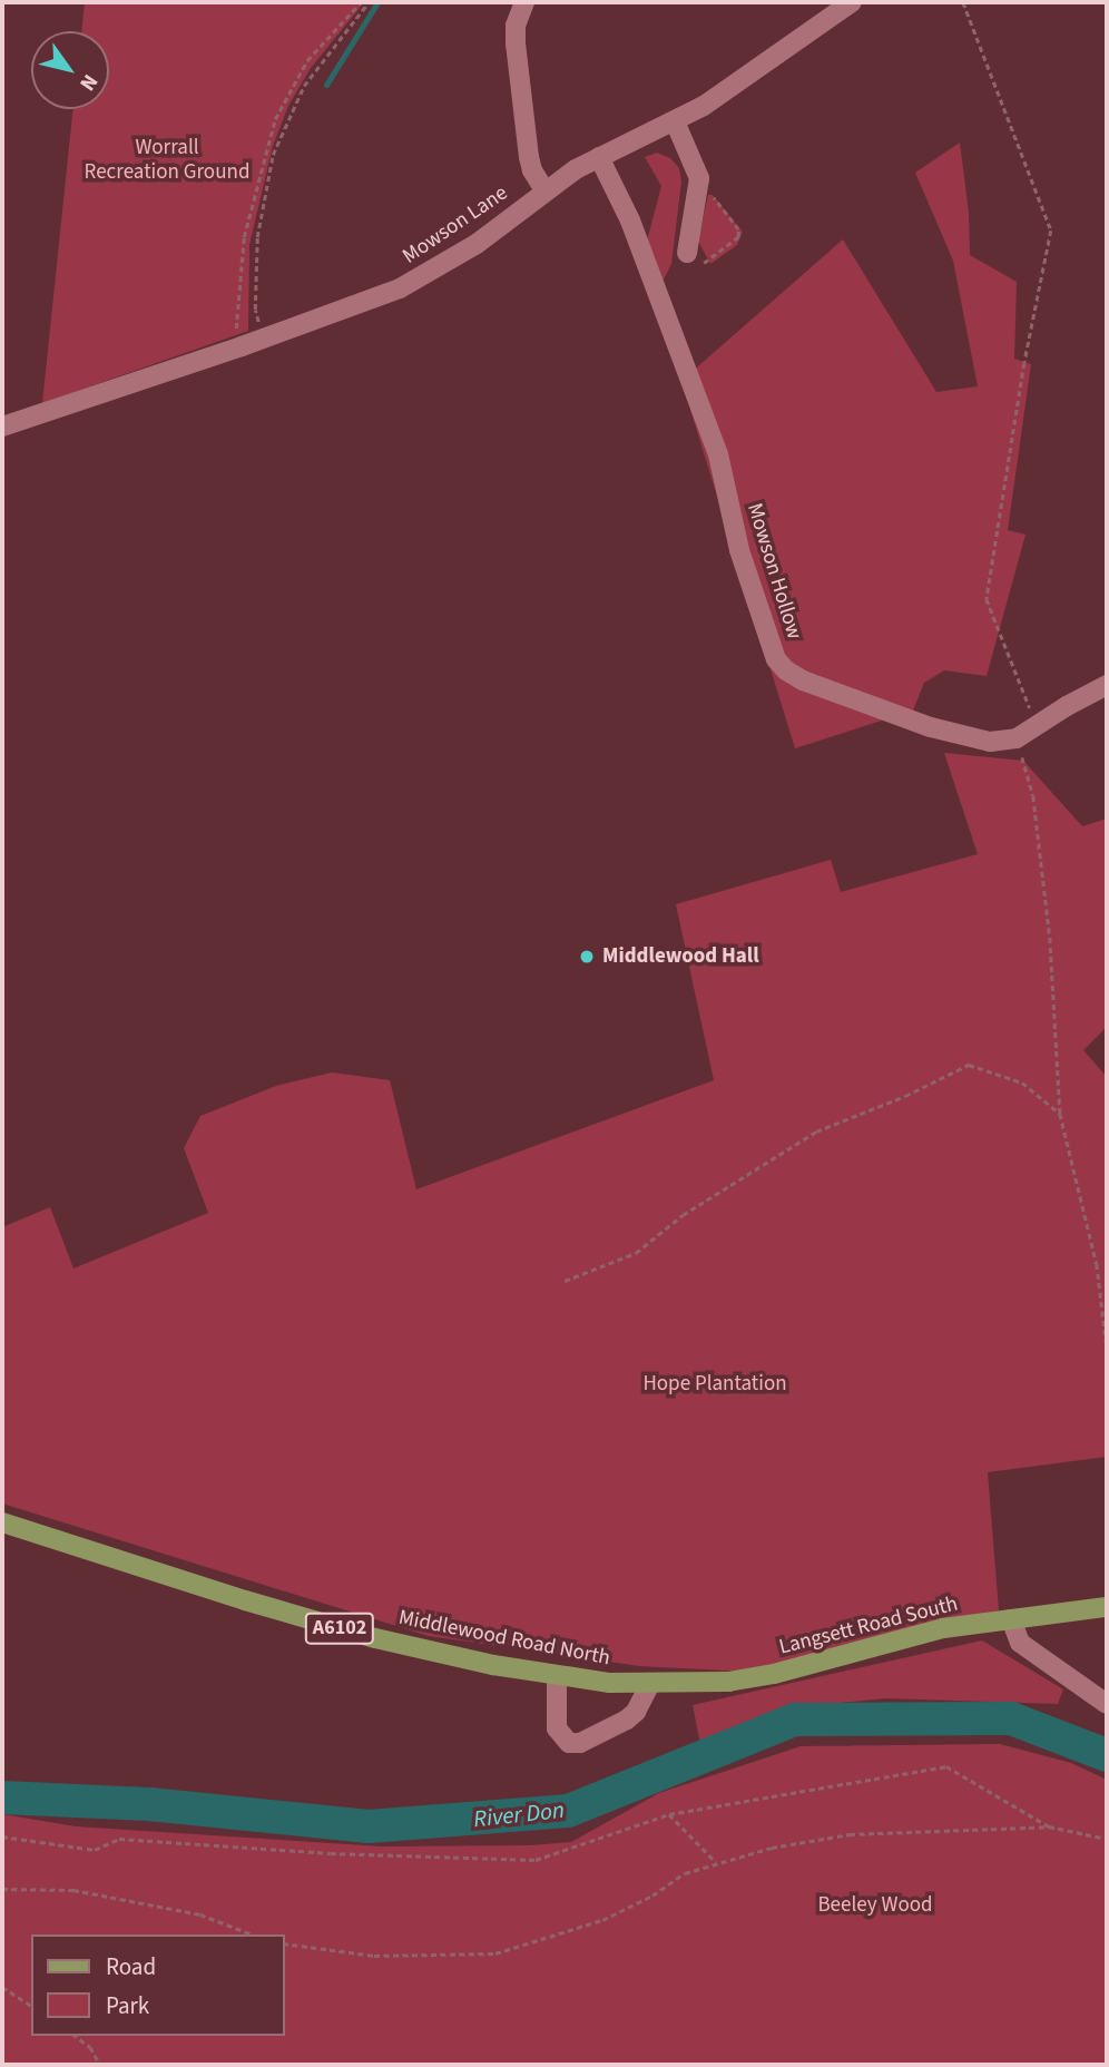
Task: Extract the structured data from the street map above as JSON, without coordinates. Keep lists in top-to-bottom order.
{
  "streets": {
    "main road": ["Langsett Road South", "A6102", "Middlewood Road North"],
    "street": ["Mowson Lane", "Mowson Hollow"]
  },
  "crossings": [
    ["Mowson Lane", "Mowson Hollow"],
    ["Langsett Road South", "Middlewood Road North"]
  ],
  "water": ["River Don"],
  "parks": ["Worrall Recreation Ground", "Hope Plantation", "Beeley Wood"],
  "places": ["Middlewood Hall"],
  "legend": ["Road", "Park"],
  "north": "bottom right"
}
